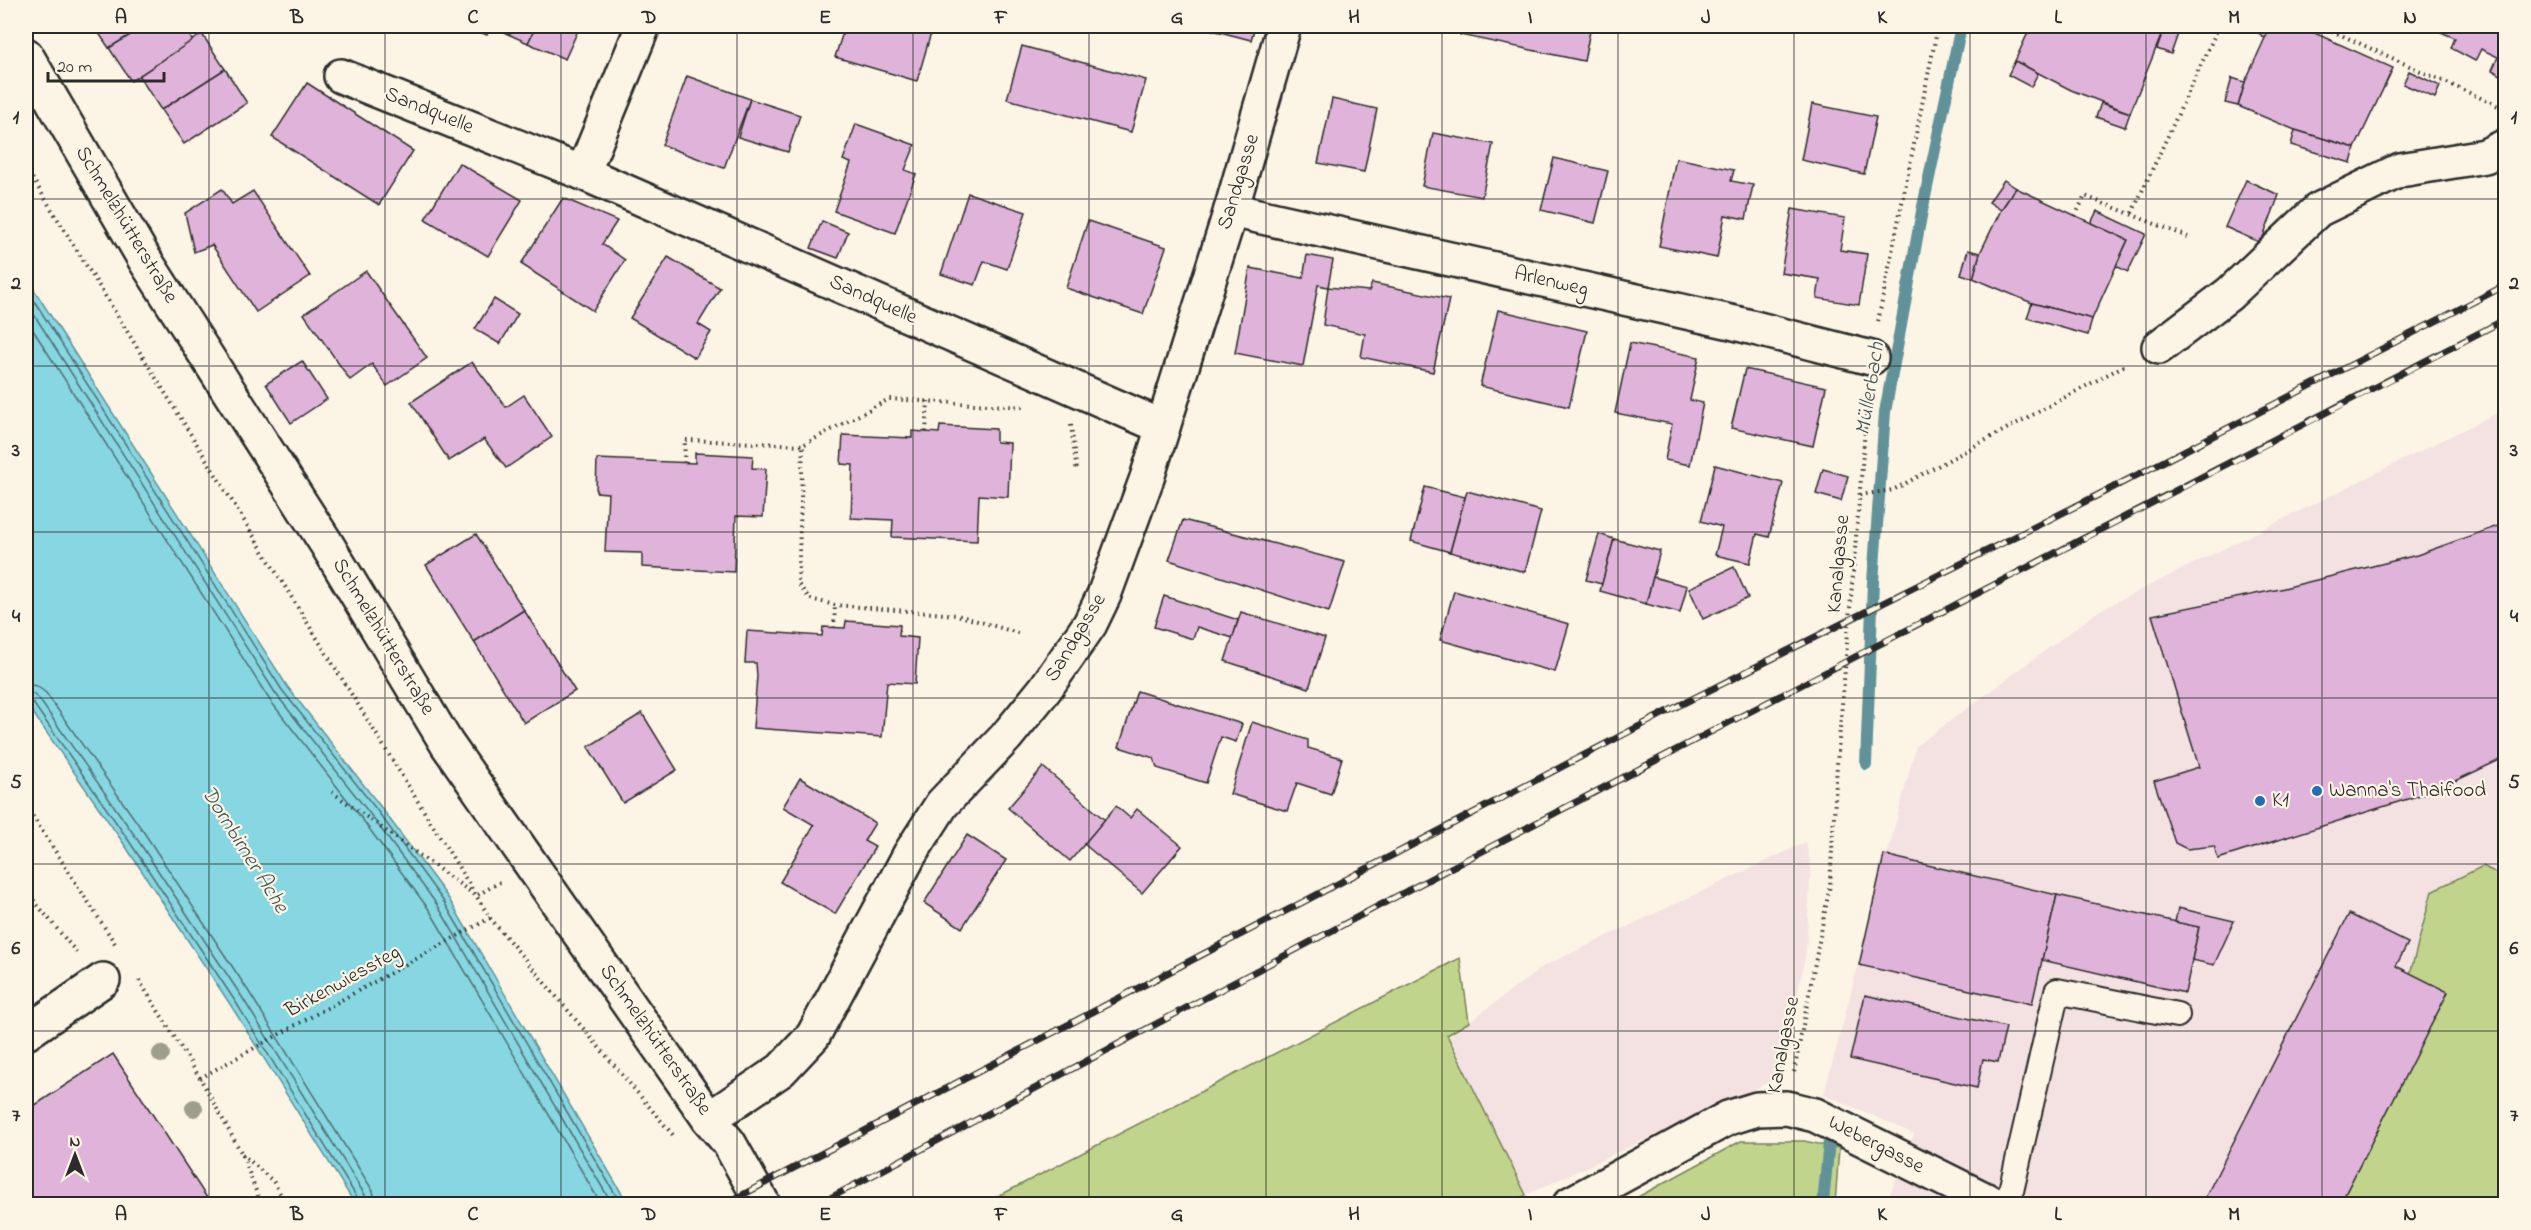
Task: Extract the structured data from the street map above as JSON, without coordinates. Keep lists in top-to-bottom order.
{
  "streets": {
    "street": [
      "Sandquelle",
      "Sandgasse",
      "Schmelzhütterstraße",
      "Arlenweg",
      "Webergasse"
    ],
    "path": ["Kanalgasse", "Birkenwiessteg"]
  },
  "crossings": [
    ["Sandquelle", "Sandgasse"],
    ["Sandgasse", "Schmelzhütterstraße"],
    ["Sandgasse", "Arlenweg"],
    ["Arlenweg", "Kanalgasse"],
    ["Kanalgasse", "Webergasse"]
  ],
  "water": ["Müllerbach", "Dornbirner Ache"],
  "places": ["Wanna's Thaifood", "K1"],
  "scale_bar": "20 m",
  "north": "top",
  "grid": {
    "columns": [
      "A",
      "B",
      "C",
      "D",
      "E",
      "F",
      "G",
      "H",
      "I",
      "J",
      "K",
      "L",
      "M",
      "N"
    ],
    "rows": [
      "1",
      "2",
      "3",
      "4",
      "5",
      "6",
      "7"
    ]
  }
}
